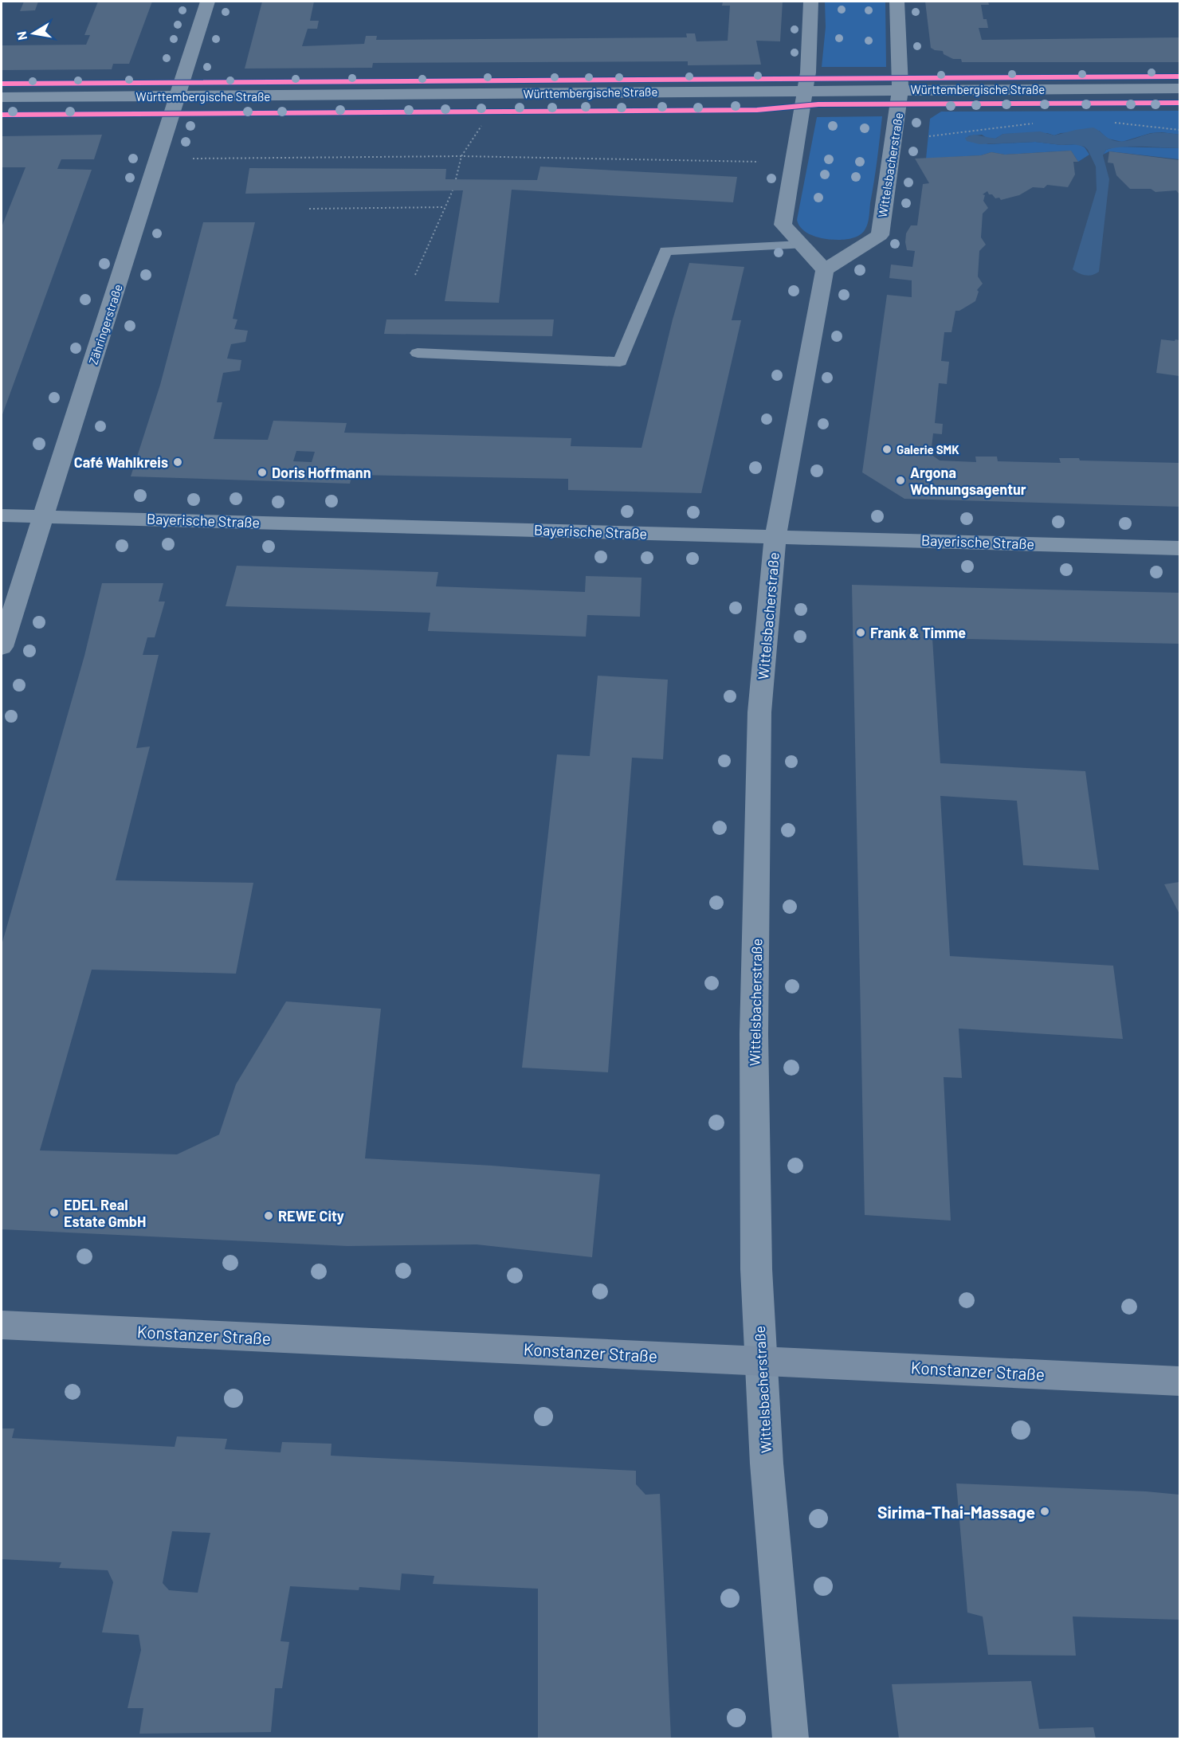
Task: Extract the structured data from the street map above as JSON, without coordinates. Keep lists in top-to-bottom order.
{
  "streets": {
    "main road": ["Konstanzer Straße"],
    "street": [
      "Württembergische Straße",
      "Wittelsbacherstraße",
      "Zähringerstraße",
      "Bayerische Straße"
    ]
  },
  "crossings": [
    ["Württembergische Straße", "Wittelsbacherstraße"],
    ["Württembergische Straße", "Zähringerstraße"],
    ["Wittelsbacherstraße", "Bayerische Straße"],
    ["Wittelsbacherstraße", "Konstanzer Straße"],
    ["Zähringerstraße", "Bayerische Straße"]
  ],
  "places": [
    "Galerie SMK",
    "Café Wahlkreis",
    "Doris Hoffmann",
    "Argona Wohnungsagentur",
    "Frank & Timme",
    "EDEL Real Estate GmbH",
    "REWE City",
    "Sirima-Thai-Massage"
  ],
  "north": "left"
}
